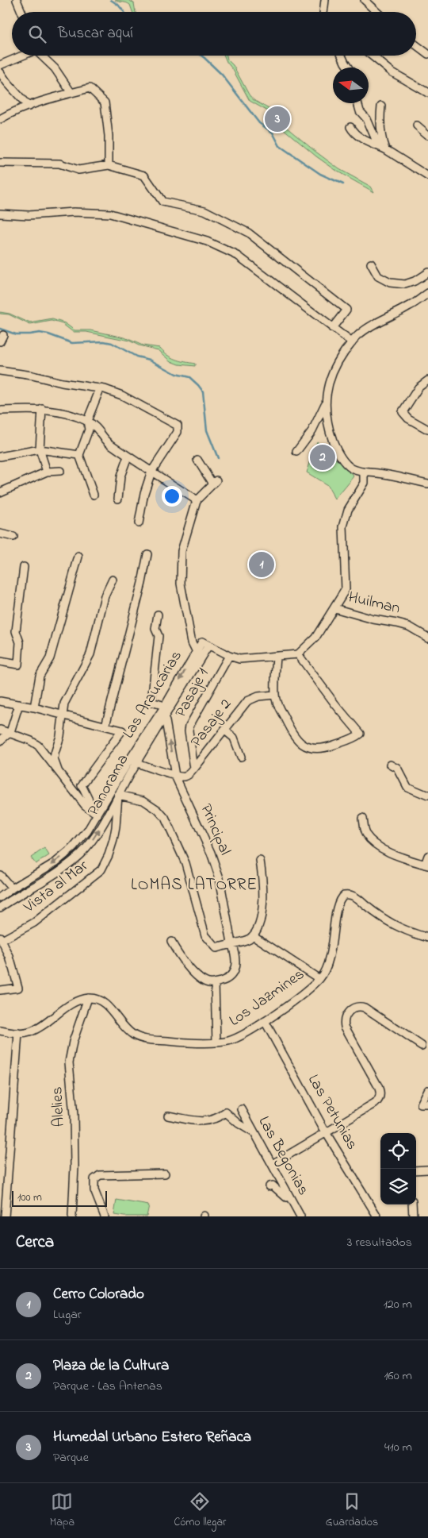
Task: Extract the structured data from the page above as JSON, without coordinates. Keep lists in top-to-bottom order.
{
  "streets": {
    "street": [
      "Huilman",
      "Pasaje 1",
      "Las Araucarias",
      "Pasaje 2",
      "Panorama",
      "Principal",
      "Vista al Mar",
      "Los Jazmines",
      "Alelies",
      "Las Petunias",
      "Las Begonias"
    ]
  },
  "crossings": [
    ["Pasaje 1", "Pasaje 2"],
    ["Las Araucarias", "Panorama"],
    ["Pasaje 2", "Principal"],
    ["Panorama", "Principal"],
    ["Panorama", "Vista al Mar"],
    ["Los Jazmines", "Alelies"],
    ["Los Jazmines", "Las Petunias"]
  ],
  "one_way": ["Las Araucarias", "Panorama"],
  "districts": ["LOMAS LATORRE"],
  "scale_bar": "100 m",
  "north": "left",
  "page": {
    "search": "Buscar aquí",
    "pins": ["3", "2", "1"],
    "scale": "100 m",
    "heading": ["Cerca", "3 resultados"],
    "list": [
      {
        "mark": "1",
        "name": "Cerro Colorado",
        "note": "Lugar",
        "value": "120 m"
      },
      {
        "mark": "2",
        "name": "Plaza de la Cultura",
        "note": "Parque · Las Antenas",
        "value": "160 m"
      },
      {
        "mark": "3",
        "name": "Humedal Urbano Estero Reñaca",
        "note": "Parque",
        "value": "410 m"
      }
    ],
    "nav": ["Mapa", "Cómo llegar", "Guardados"]
  }
}
